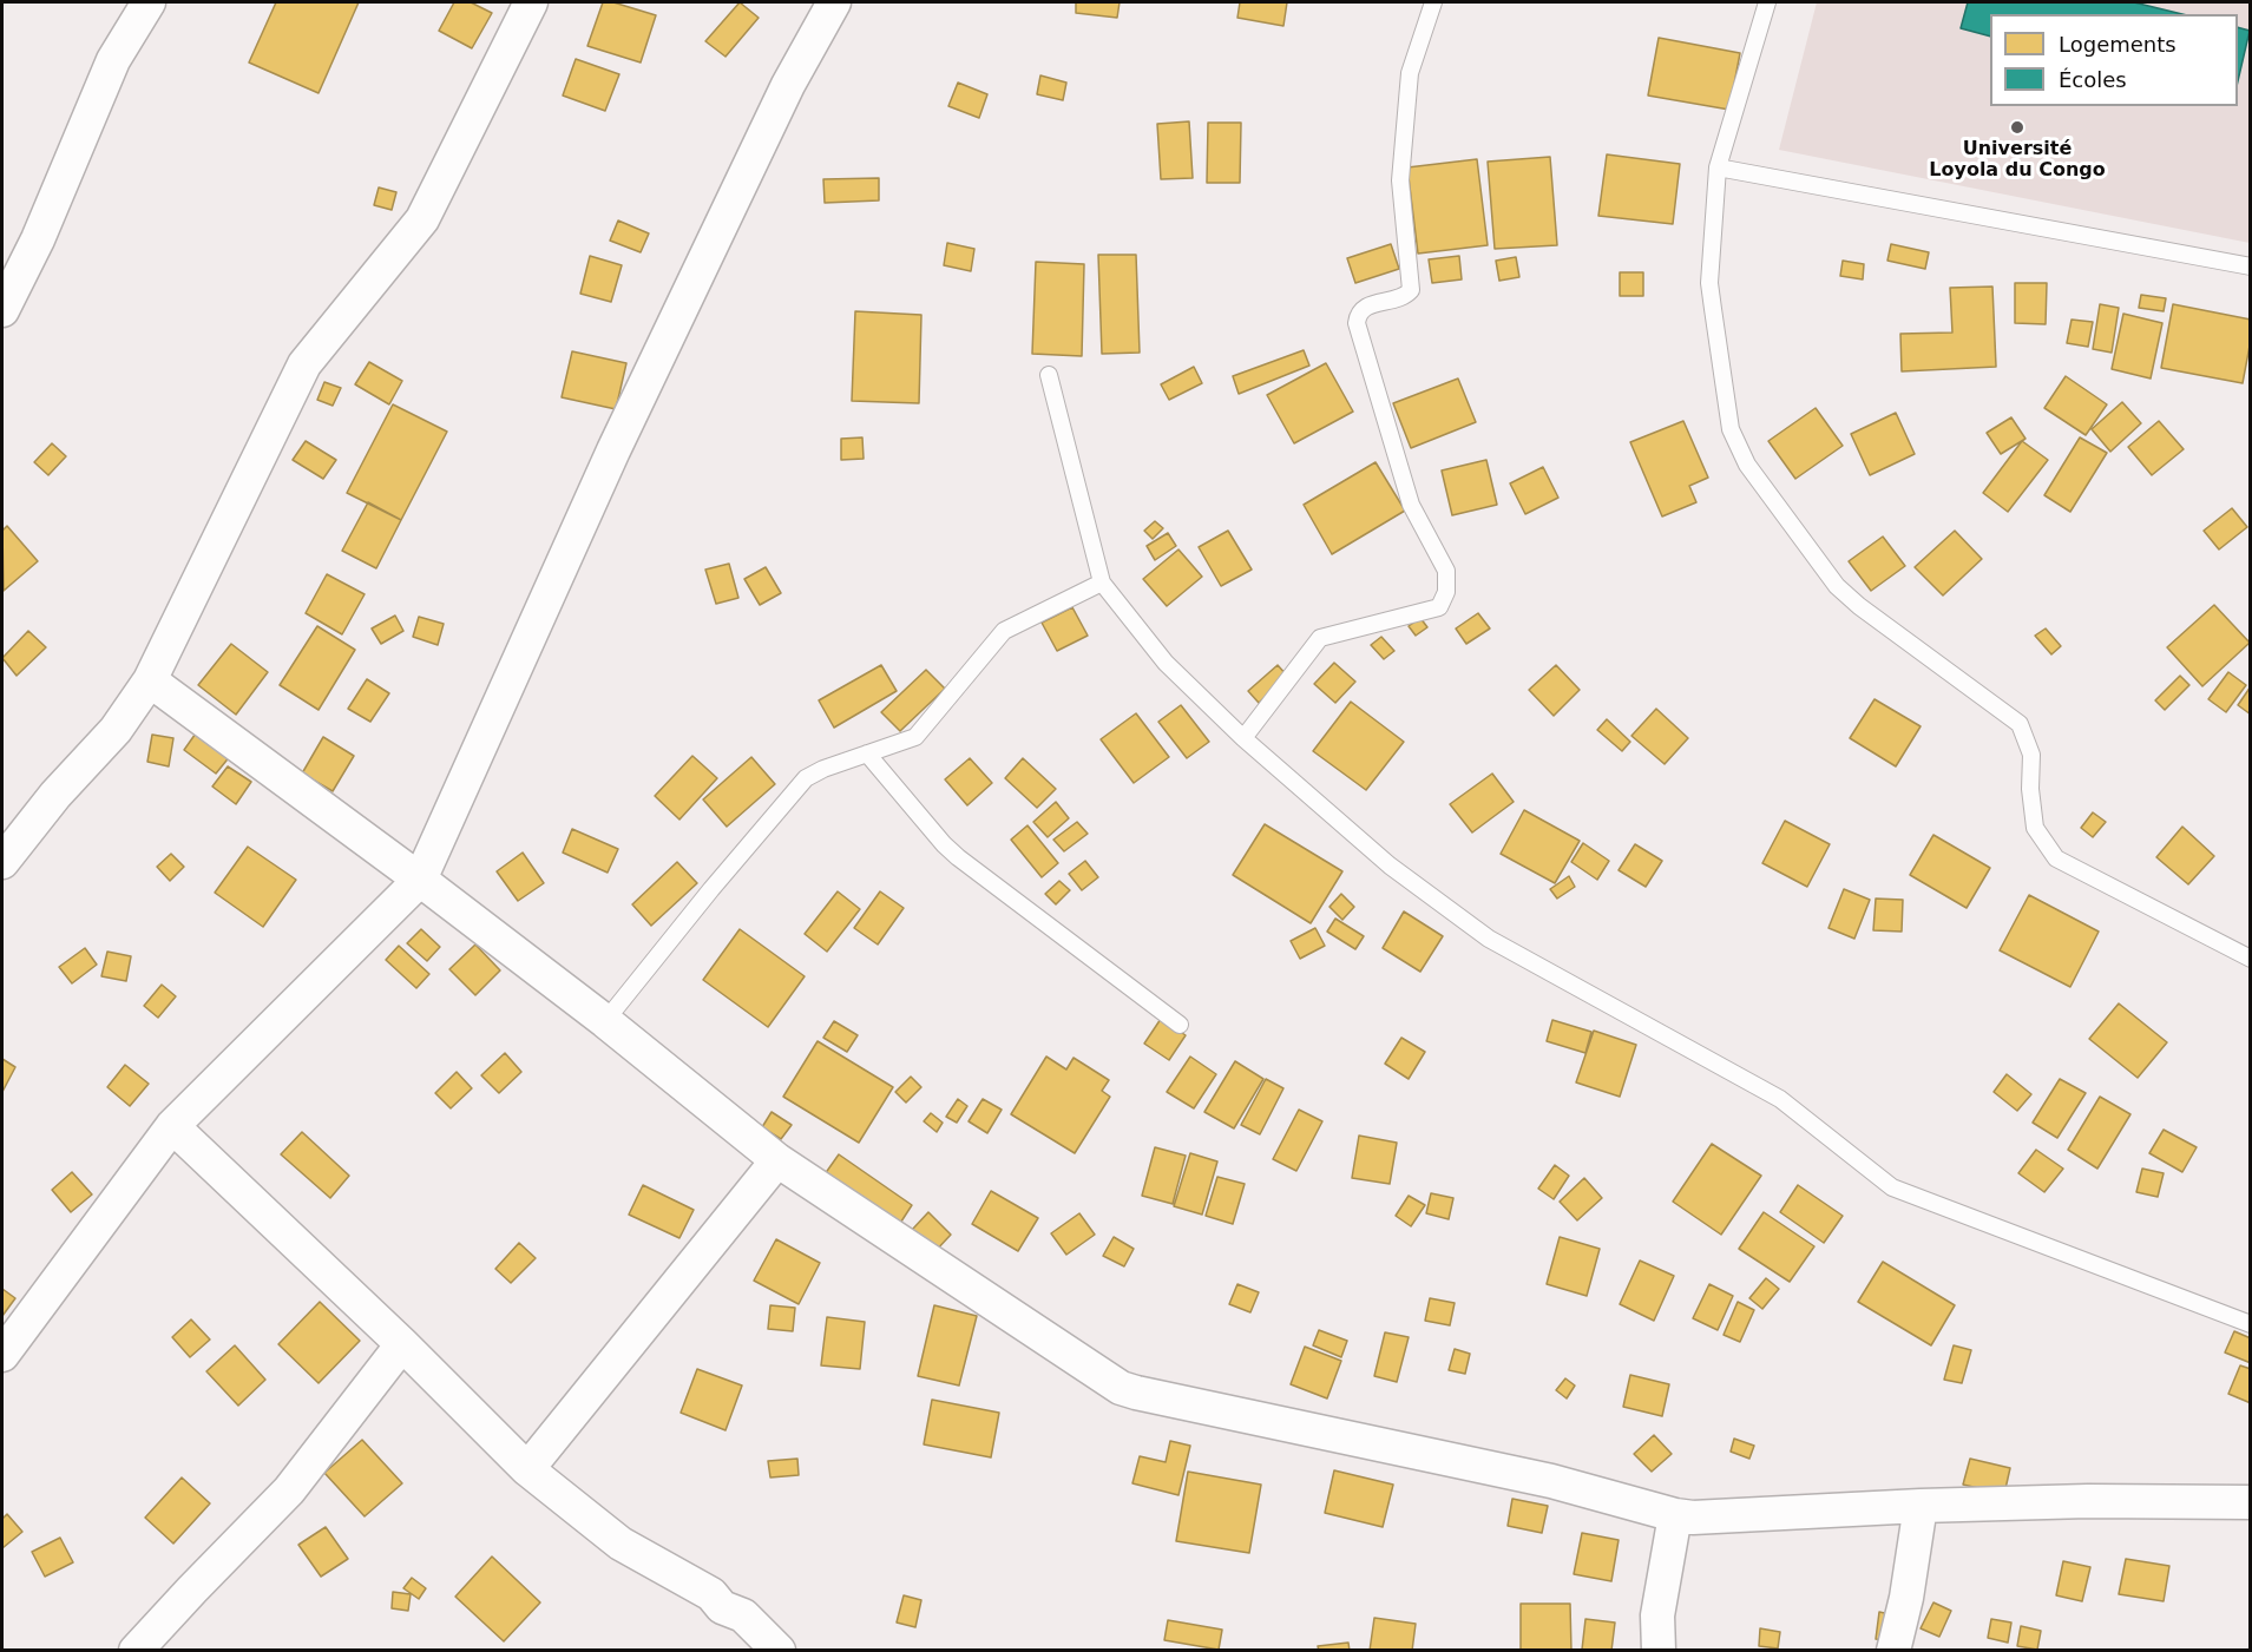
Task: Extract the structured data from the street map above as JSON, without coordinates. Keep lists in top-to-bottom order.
{
  "places": ["Université Loyola du Congo"],
  "legend": ["Logements", "Écoles"]
}
